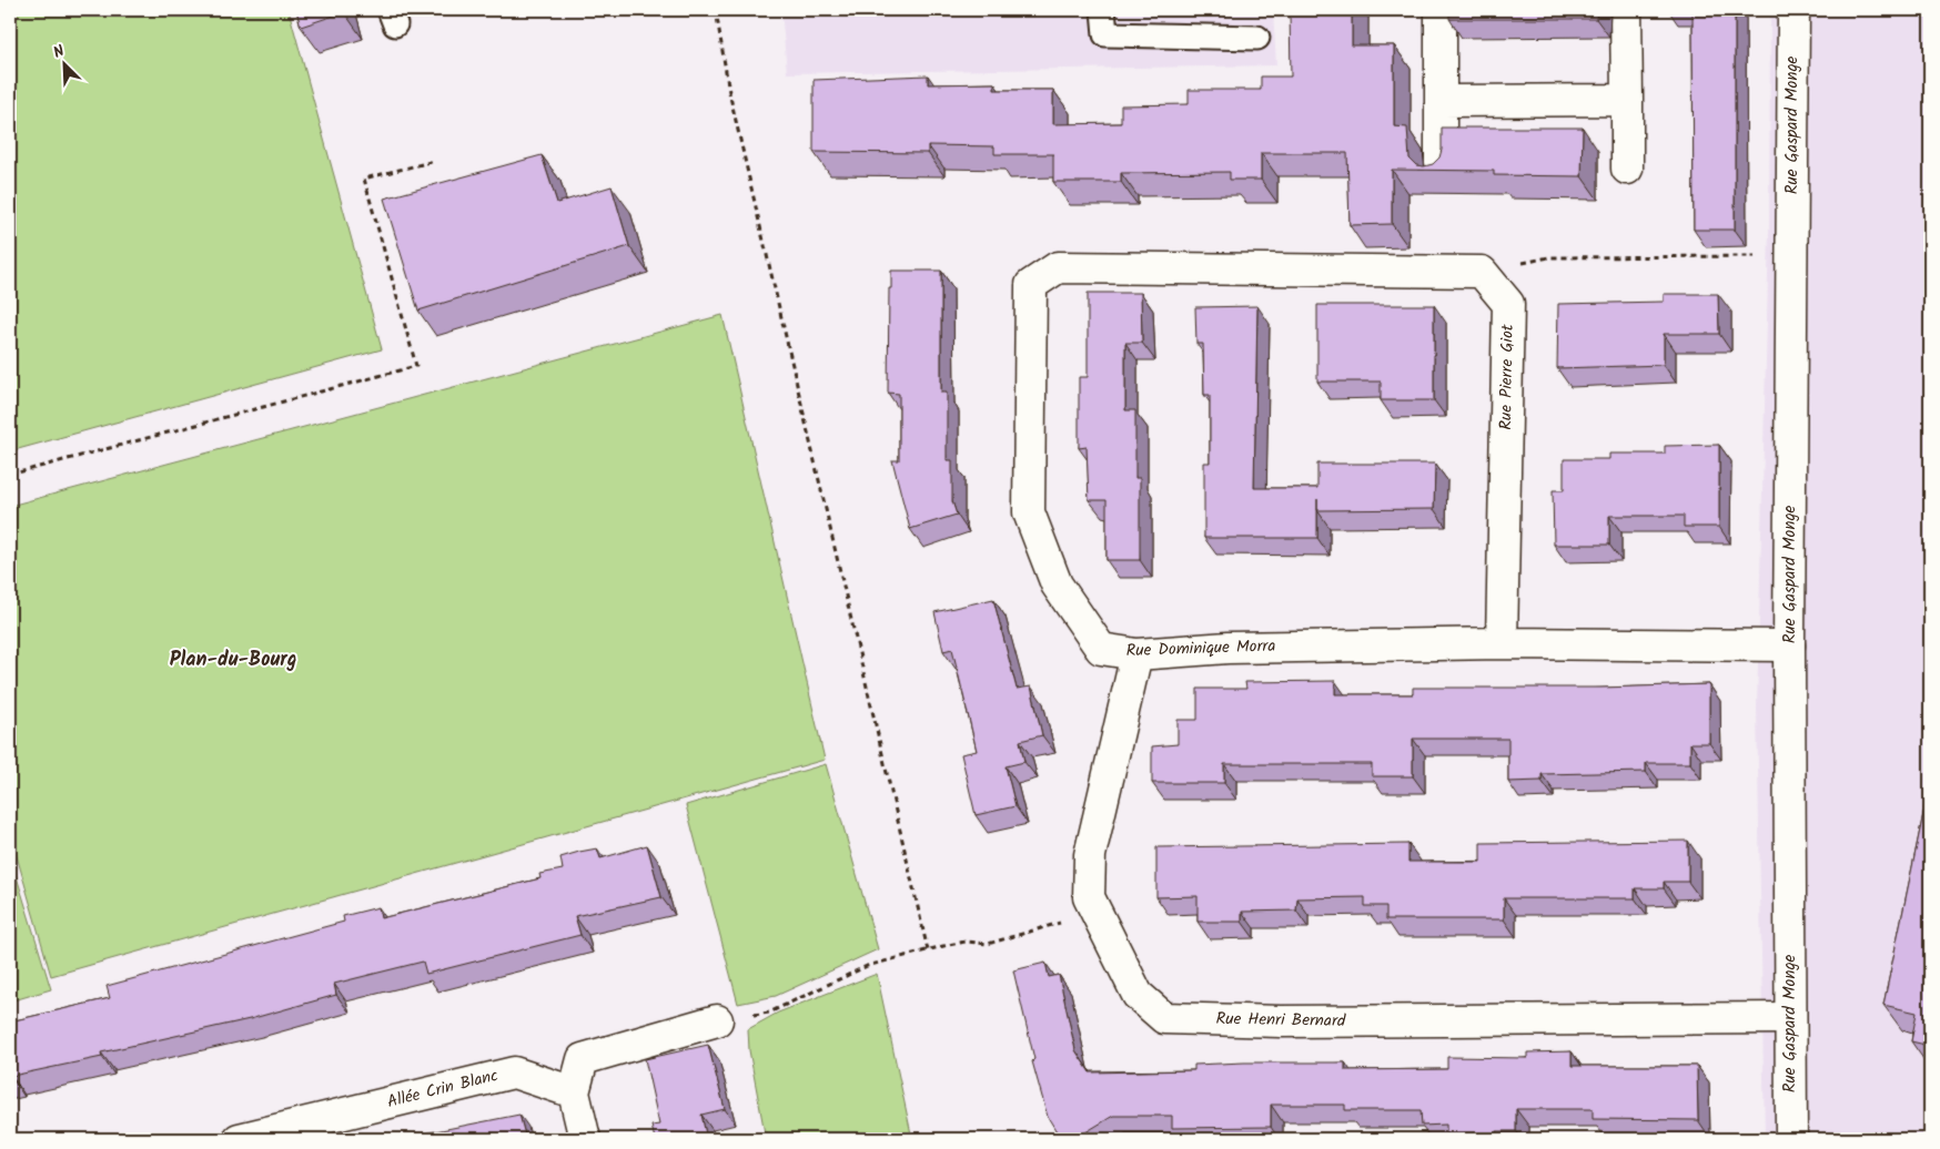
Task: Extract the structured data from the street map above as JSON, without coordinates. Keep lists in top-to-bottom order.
{
  "streets": {
    "street": [
      "Rue Gaspard Monge",
      "Rue Pierre Giot",
      "Rue Dominique Morra",
      "Rue Henri Bernard",
      "Allée Crin Blanc"
    ]
  },
  "crossings": [
    ["Rue Gaspard Monge", "Rue Henri Bernard"],
    ["Rue Pierre Giot", "Rue Dominique Morra"],
    ["Rue Dominique Morra", "Rue Henri Bernard"]
  ],
  "districts": ["Plan-du-Bourg"],
  "north": "top left"
}
